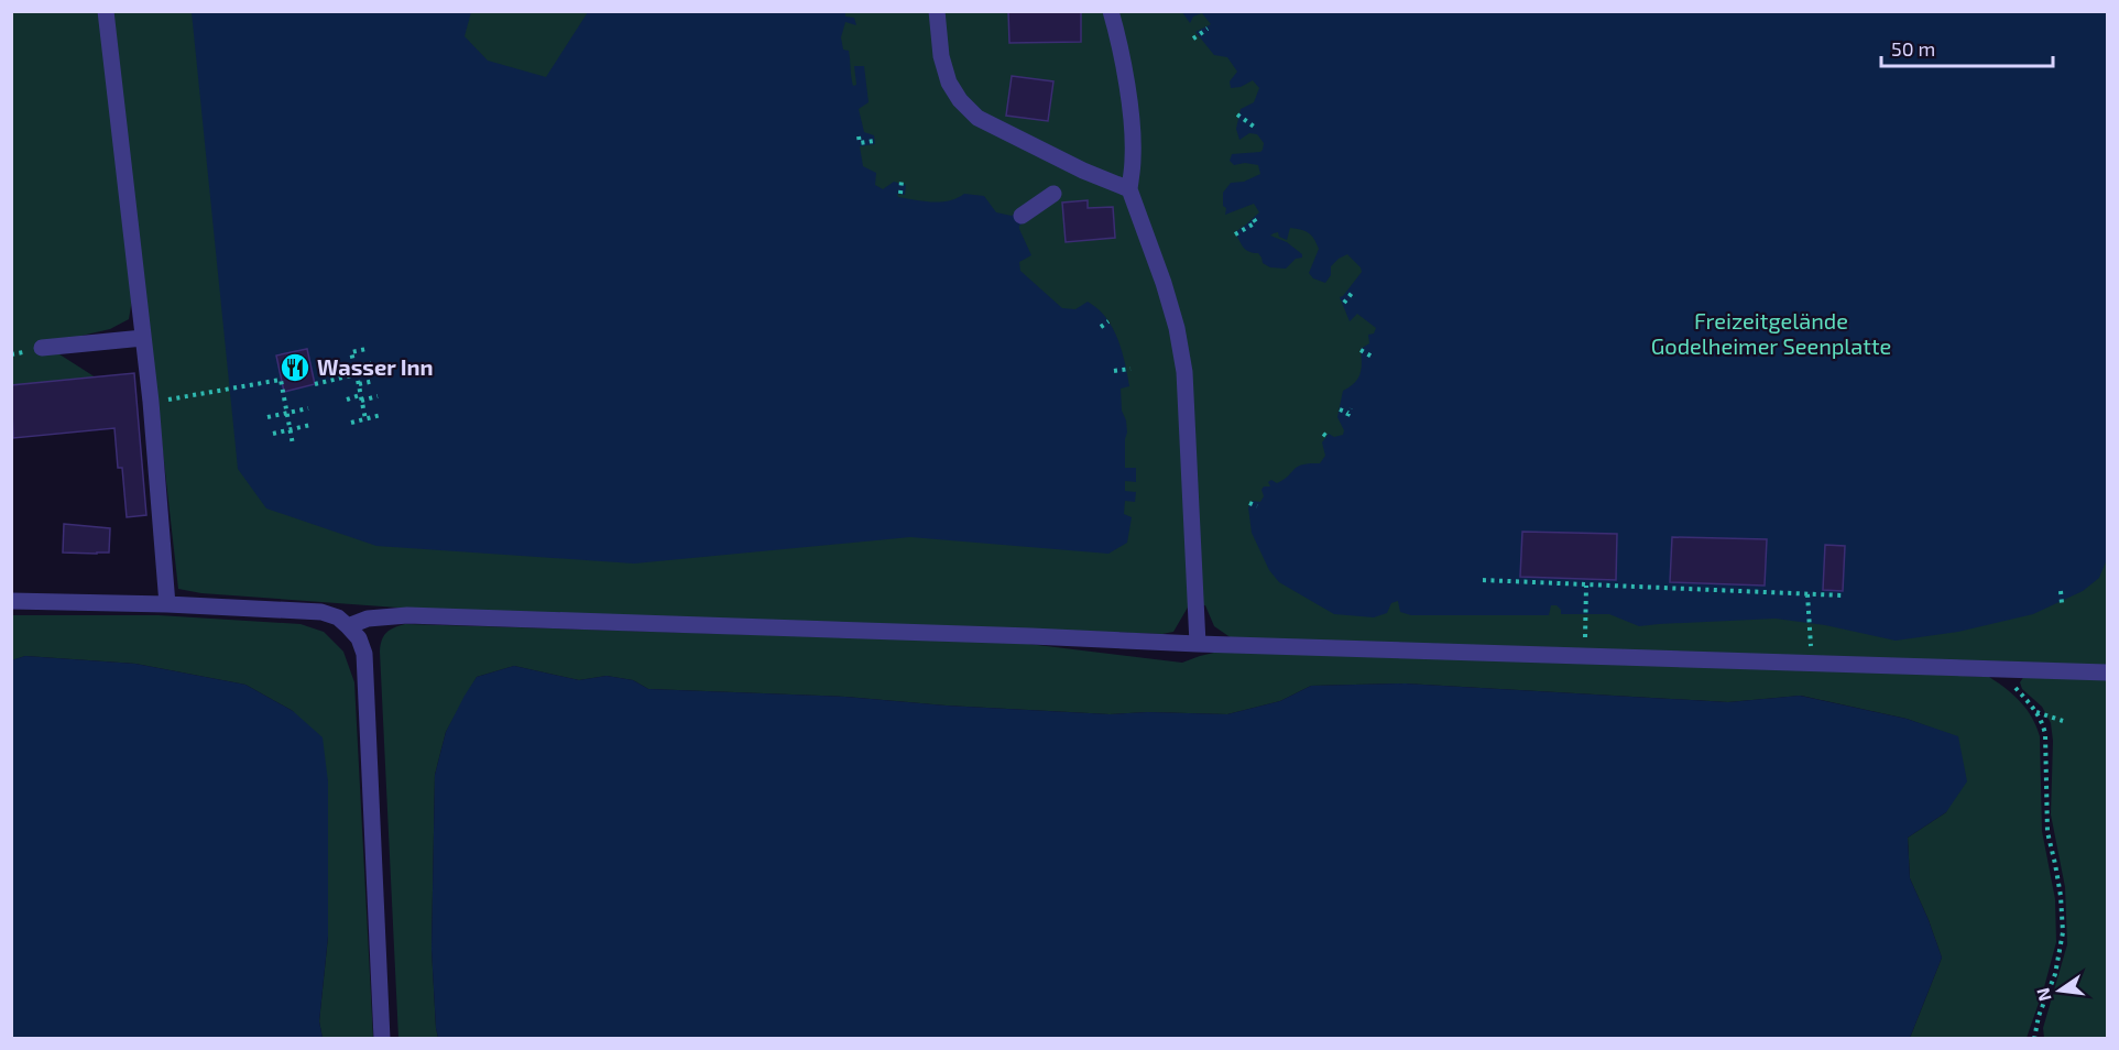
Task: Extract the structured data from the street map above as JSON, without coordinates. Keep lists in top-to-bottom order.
{
  "parks": ["Freizeitgelände Godelheimer Seenplatte"],
  "places": {
    "restaurant": ["Wasser Inn"]
  },
  "scale_bar": "50 m",
  "north": "left"
}
